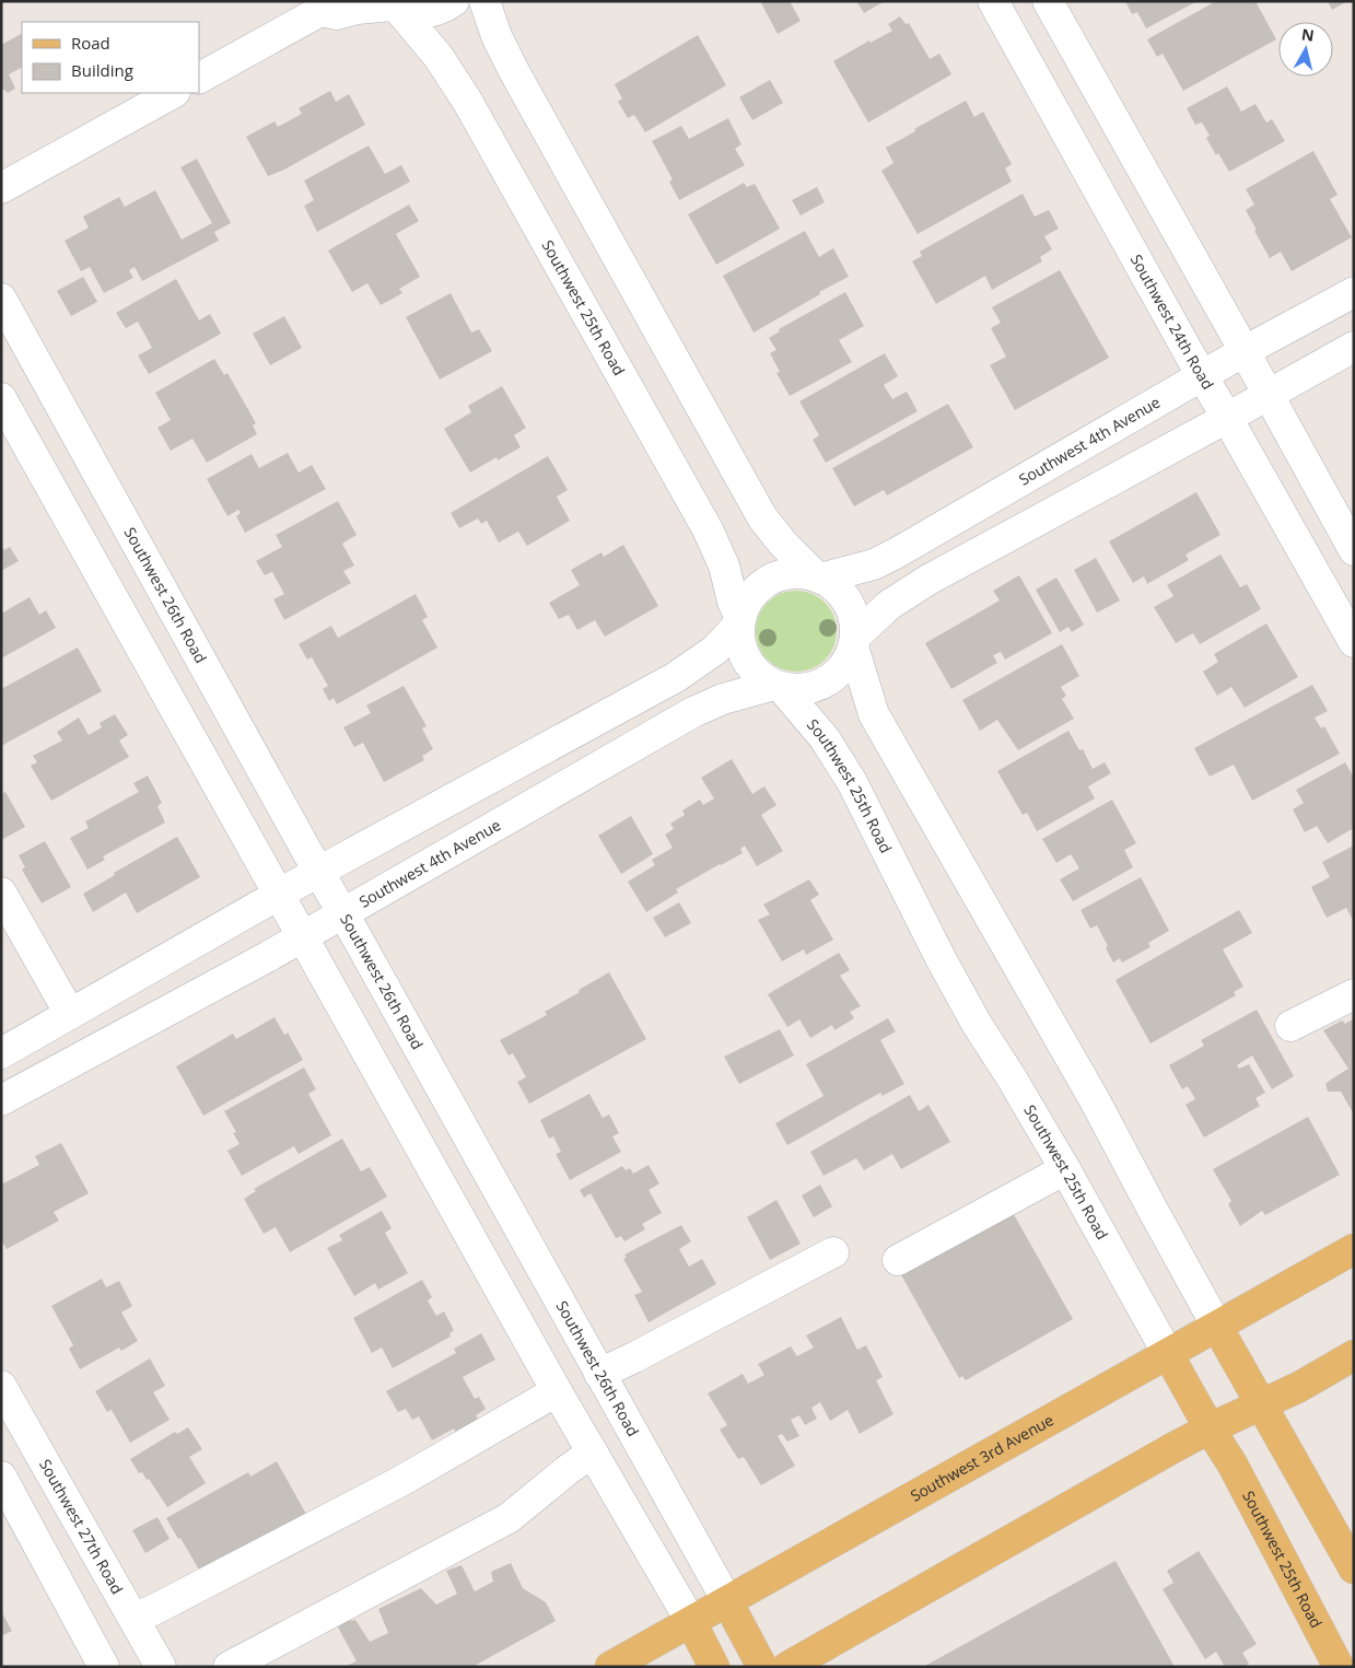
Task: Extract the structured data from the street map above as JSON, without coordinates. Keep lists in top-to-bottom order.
{
  "streets": {
    "main road": ["Southwest 25th Road", "Southwest 26th Road", "Southwest 3rd Avenue"],
    "street": ["Southwest 24th Road", "Southwest 4th Avenue", "Southwest 27th Road"]
  },
  "crossings": [
    ["Southwest 25th Road", "Southwest 4th Avenue"],
    ["Southwest 25th Road", "Southwest 3rd Avenue"],
    ["Southwest 24th Road", "Southwest 4th Avenue"],
    ["Southwest 4th Avenue", "Southwest 26th Road"],
    ["Southwest 26th Road", "Southwest 3rd Avenue"]
  ],
  "legend": ["Road", "Building"],
  "north": "top"
}
